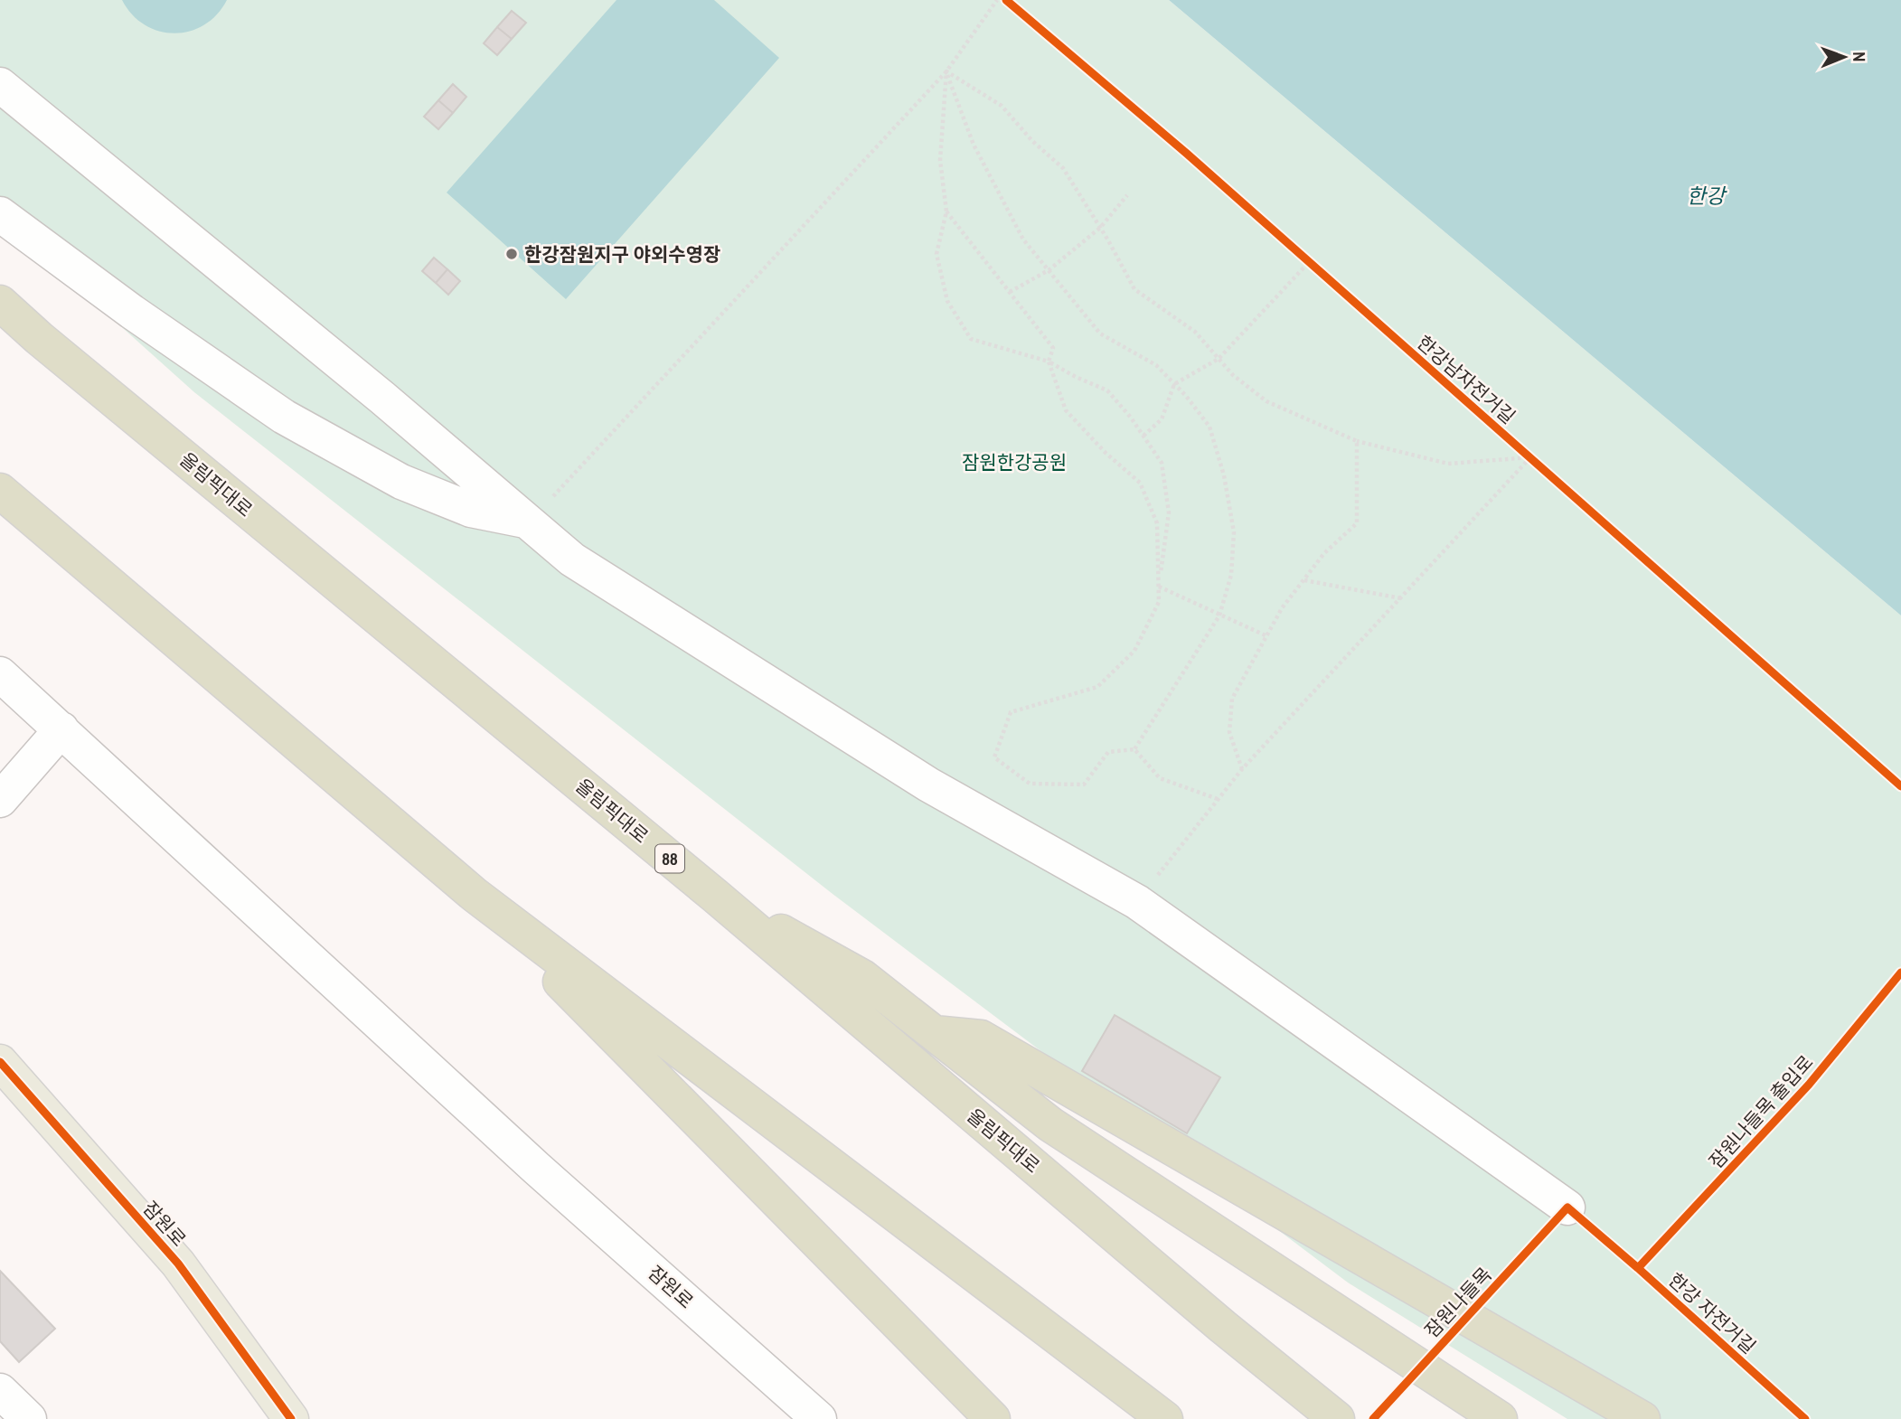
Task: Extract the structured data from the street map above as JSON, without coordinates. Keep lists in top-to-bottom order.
{
  "streets": {
    "highway": ["올림픽대로", "88"],
    "main road": ["잠원로"],
    "cycle path": ["한강남자전거길", "잠원나들목 출입로", "잠원나들목"]
  },
  "water": ["한강"],
  "parks": ["잠원한강공원"],
  "places": ["한강잠원지구 야외수영장"],
  "north": "right"
}
